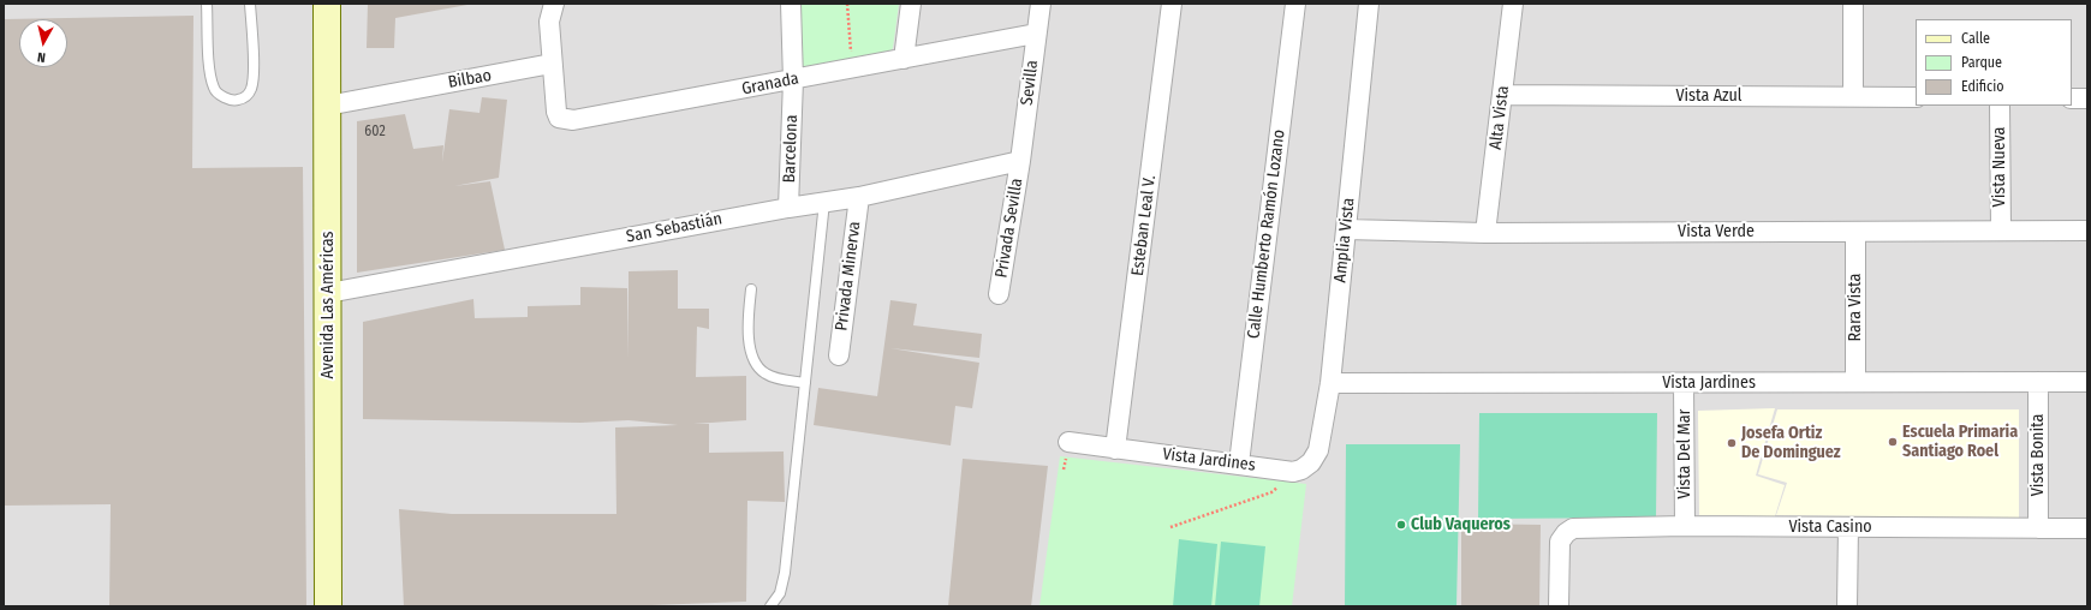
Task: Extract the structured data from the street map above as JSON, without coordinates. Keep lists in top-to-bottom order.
{
  "streets": {
    "main road": ["Avenida Las Américas"],
    "street": [
      "Bilbao",
      "Sevilla",
      "Granada",
      "Vista Azul",
      "Alta Vista",
      "Barcelona",
      "Vista Nueva",
      "Esteban Leal V.",
      "San Sebastián",
      "Privada Sevilla",
      "Vista Verde",
      "Calle Humberto Ramón Lozano",
      "Amplia Vista",
      "Privada Minerva",
      "Rara Vista",
      "Vista Jardines",
      "Vista Del Mar",
      "Vista Bonita",
      "Vista Casino"
    ]
  },
  "crossings": [
    ["Bilbao", "Granada"],
    ["Bilbao", "Avenida Las Américas"],
    ["Sevilla", "Granada"],
    ["Sevilla", "San Sebastián"],
    ["Sevilla", "Privada Sevilla"],
    ["Granada", "Barcelona"],
    ["Vista Azul", "Alta Vista"],
    ["Alta Vista", "Vista Verde"],
    ["Barcelona", "San Sebastián"],
    ["Vista Nueva", "Vista Verde"],
    ["Esteban Leal V.", "Vista Jardines"],
    ["San Sebastián", "Privada Sevilla"],
    ["San Sebastián", "Privada Minerva"],
    ["San Sebastián", "Avenida Las Américas"],
    ["Vista Verde", "Amplia Vista"],
    ["Vista Verde", "Rara Vista"],
    ["Calle Humberto Ramón Lozano", "Vista Jardines"],
    ["Amplia Vista", "Vista Jardines"],
    ["Rara Vista", "Vista Jardines"],
    ["Vista Jardines", "Vista Del Mar"],
    ["Vista Jardines", "Vista Bonita"],
    ["Vista Del Mar", "Vista Casino"],
    ["Vista Bonita", "Vista Casino"]
  ],
  "places": ["Escuela Primaria Santiago Roel", "Josefa Ortiz De Dominguez", "Club Vaqueros"],
  "house_numbers": ["602"],
  "legend": ["Calle", "Parque", "Edificio"],
  "north": "bottom"
}
